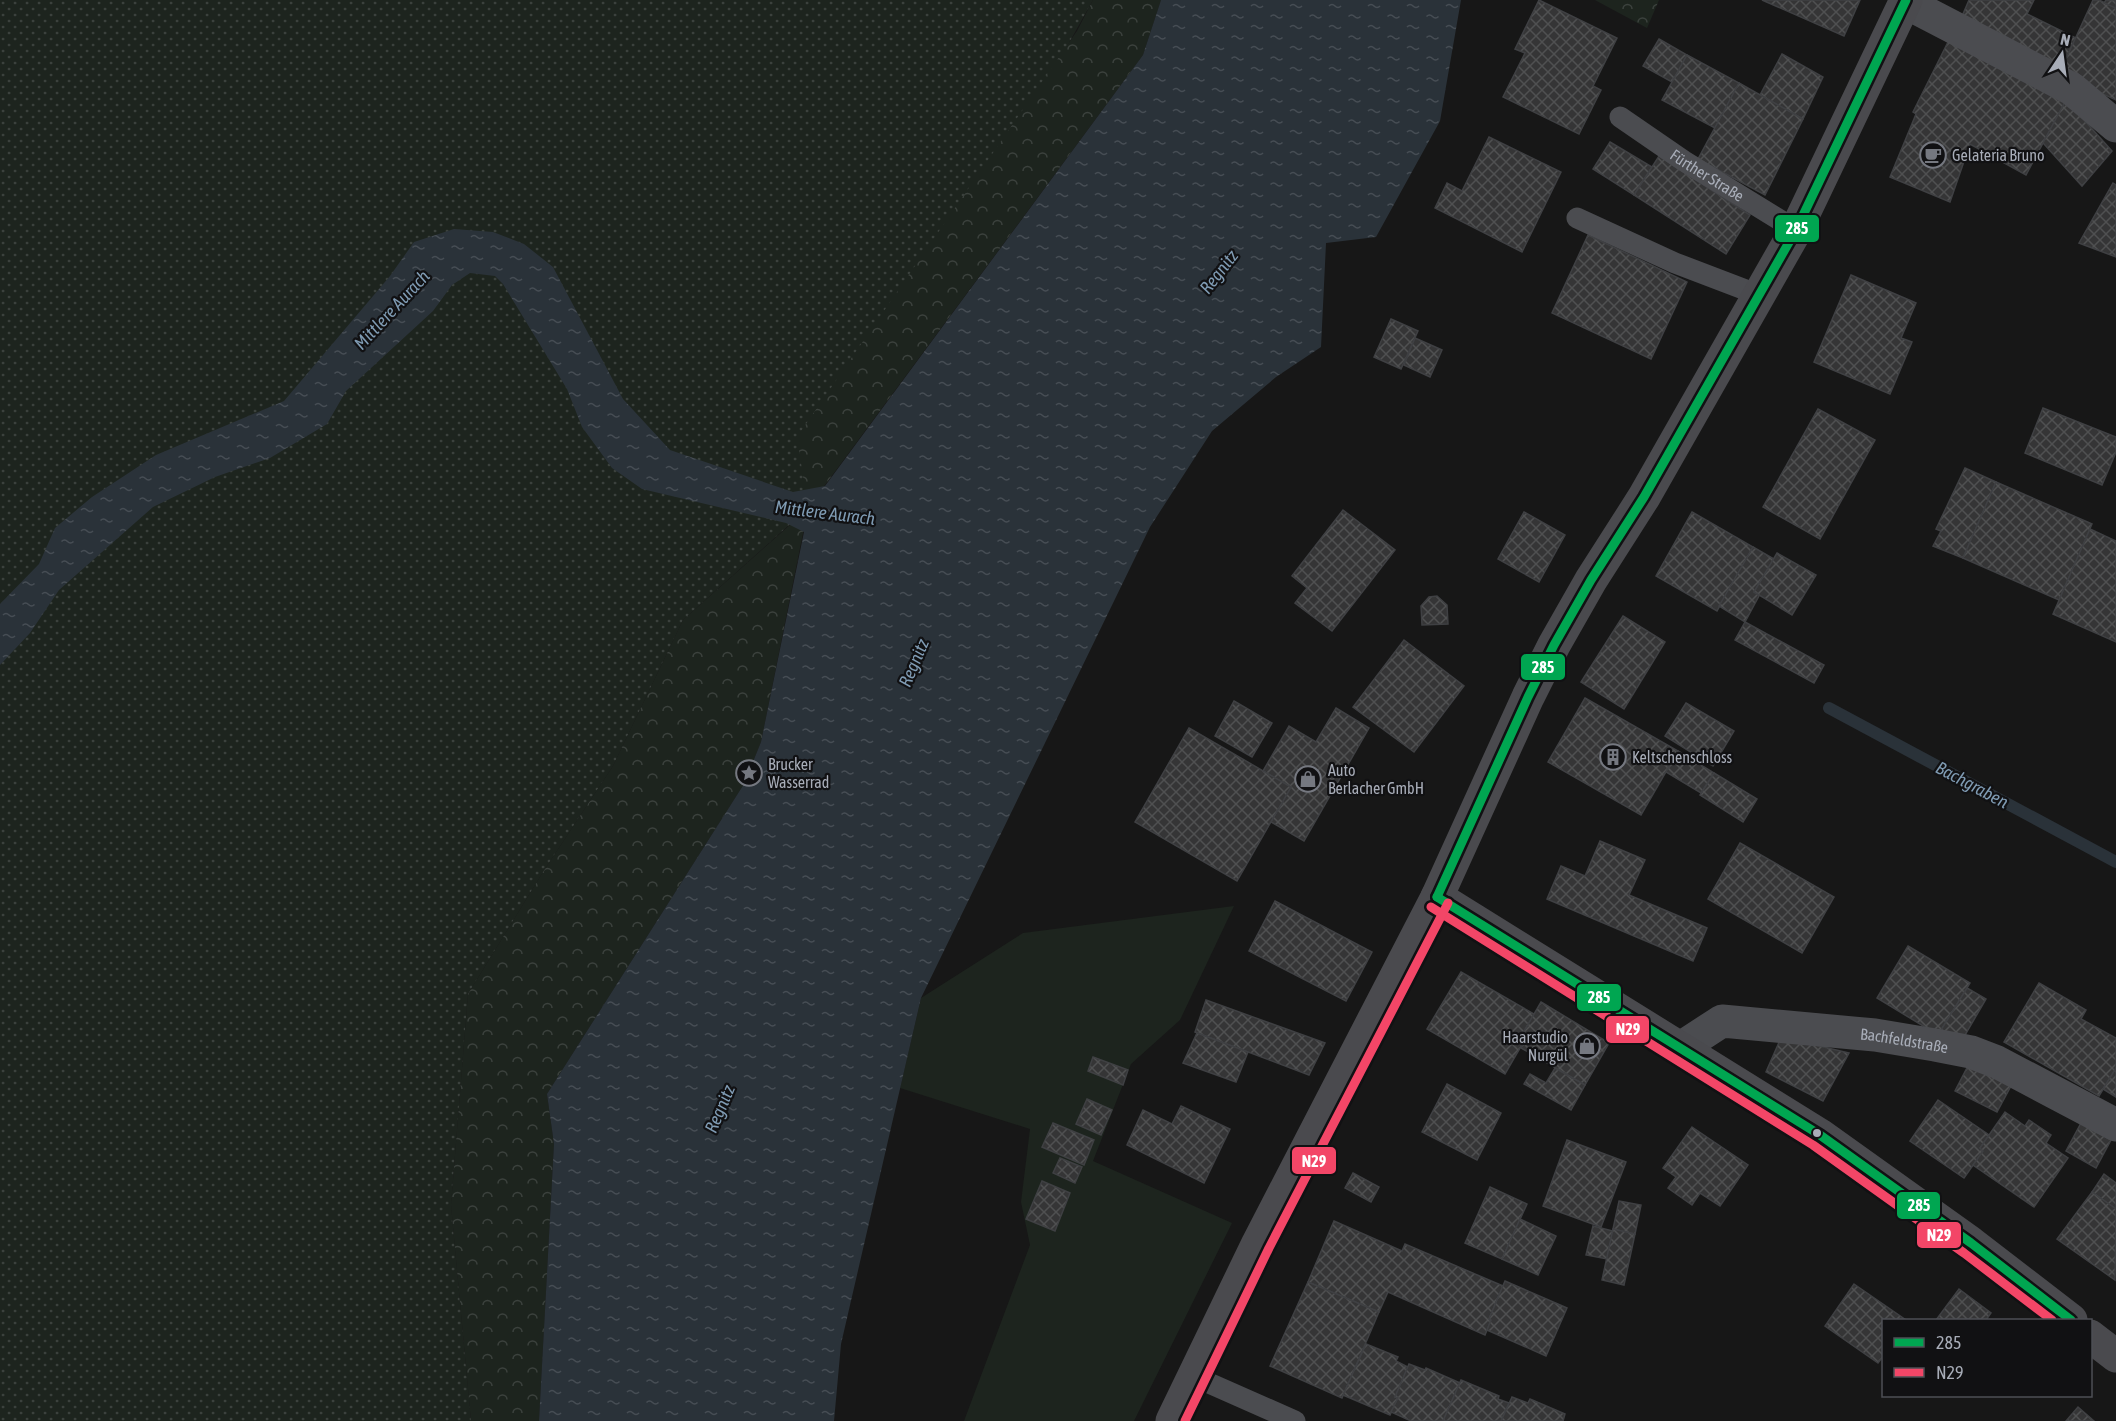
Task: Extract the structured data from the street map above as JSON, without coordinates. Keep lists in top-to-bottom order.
{
  "streets": {
    "street": ["Bachfeldstraße"],
    "lane": ["Fürther Straße"]
  },
  "water": ["Regnitz", "Mittlere Aurach", "Bachgraben"],
  "places": {
    "cafe": ["Gelateria Bruno"],
    "building": ["Keltschenschloss"],
    "place": ["Brucker Wasserrad"],
    "shop": ["Auto Berlacher GmbH", "Haarstudio Nurgül"]
  },
  "lines": ["transit line 285", "transit line N29"],
  "legend": ["285", "N29"],
  "north": "top"
}
